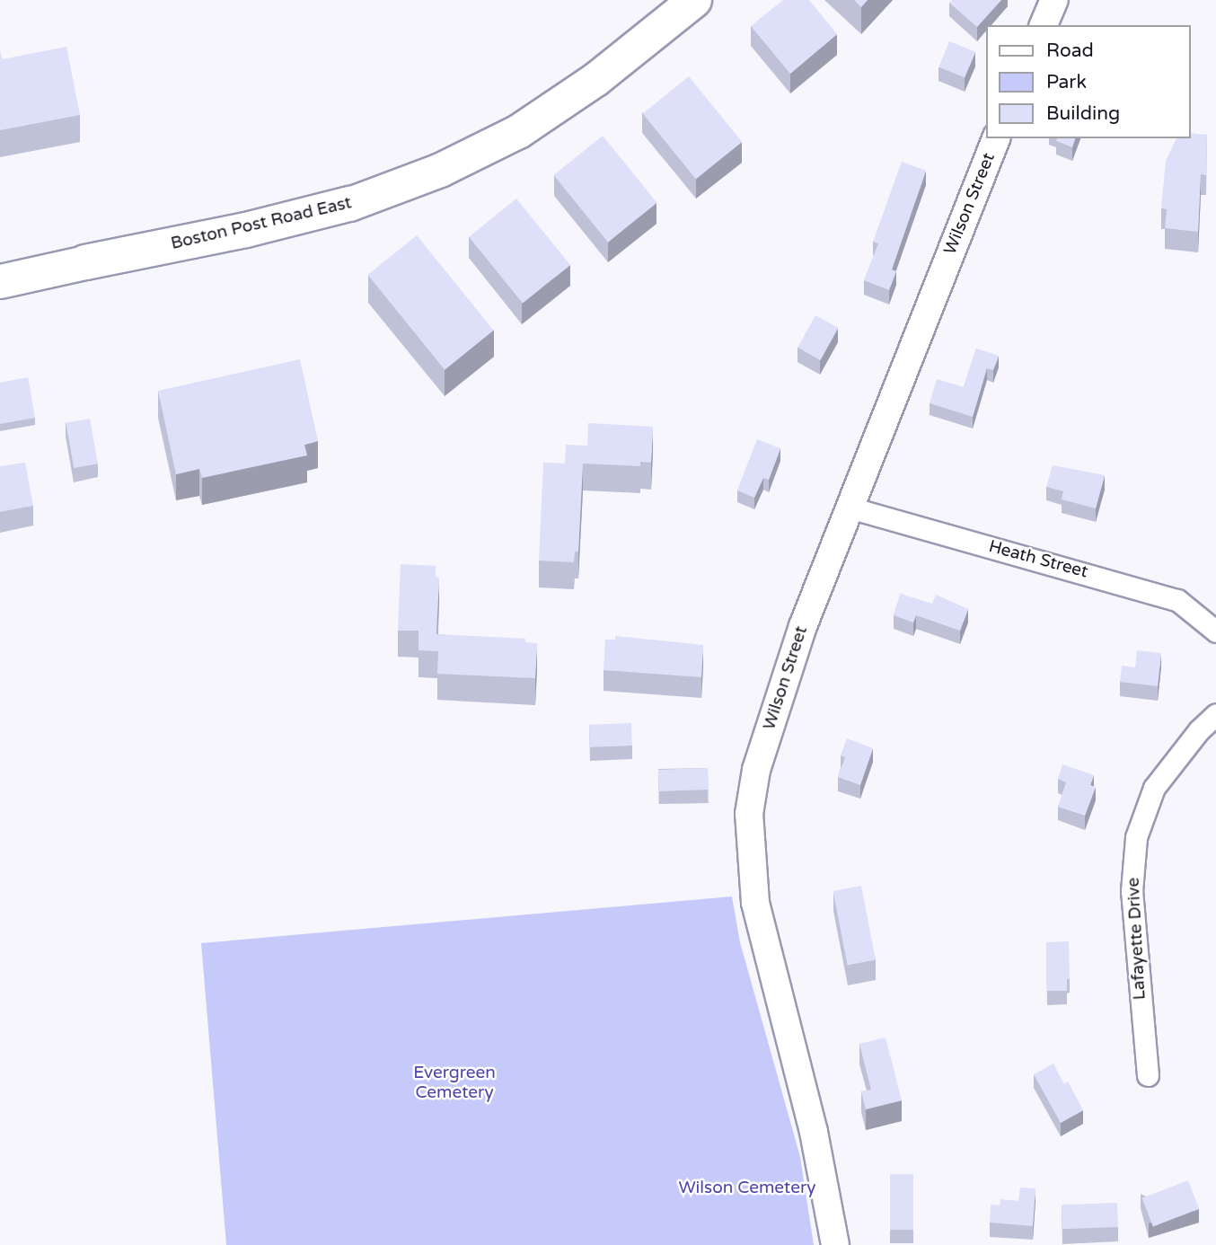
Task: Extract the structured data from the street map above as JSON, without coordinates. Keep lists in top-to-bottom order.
{
  "streets": {
    "highway": ["Boston Post Road East"],
    "street": ["Wilson Street", "Heath Street", "Lafayette Drive"]
  },
  "crossings": [
    ["Wilson Street", "Heath Street"]
  ],
  "parks": ["Evergreen Cemetery", "Wilson Cemetery"],
  "legend": ["Road", "Park", "Building"]
}
